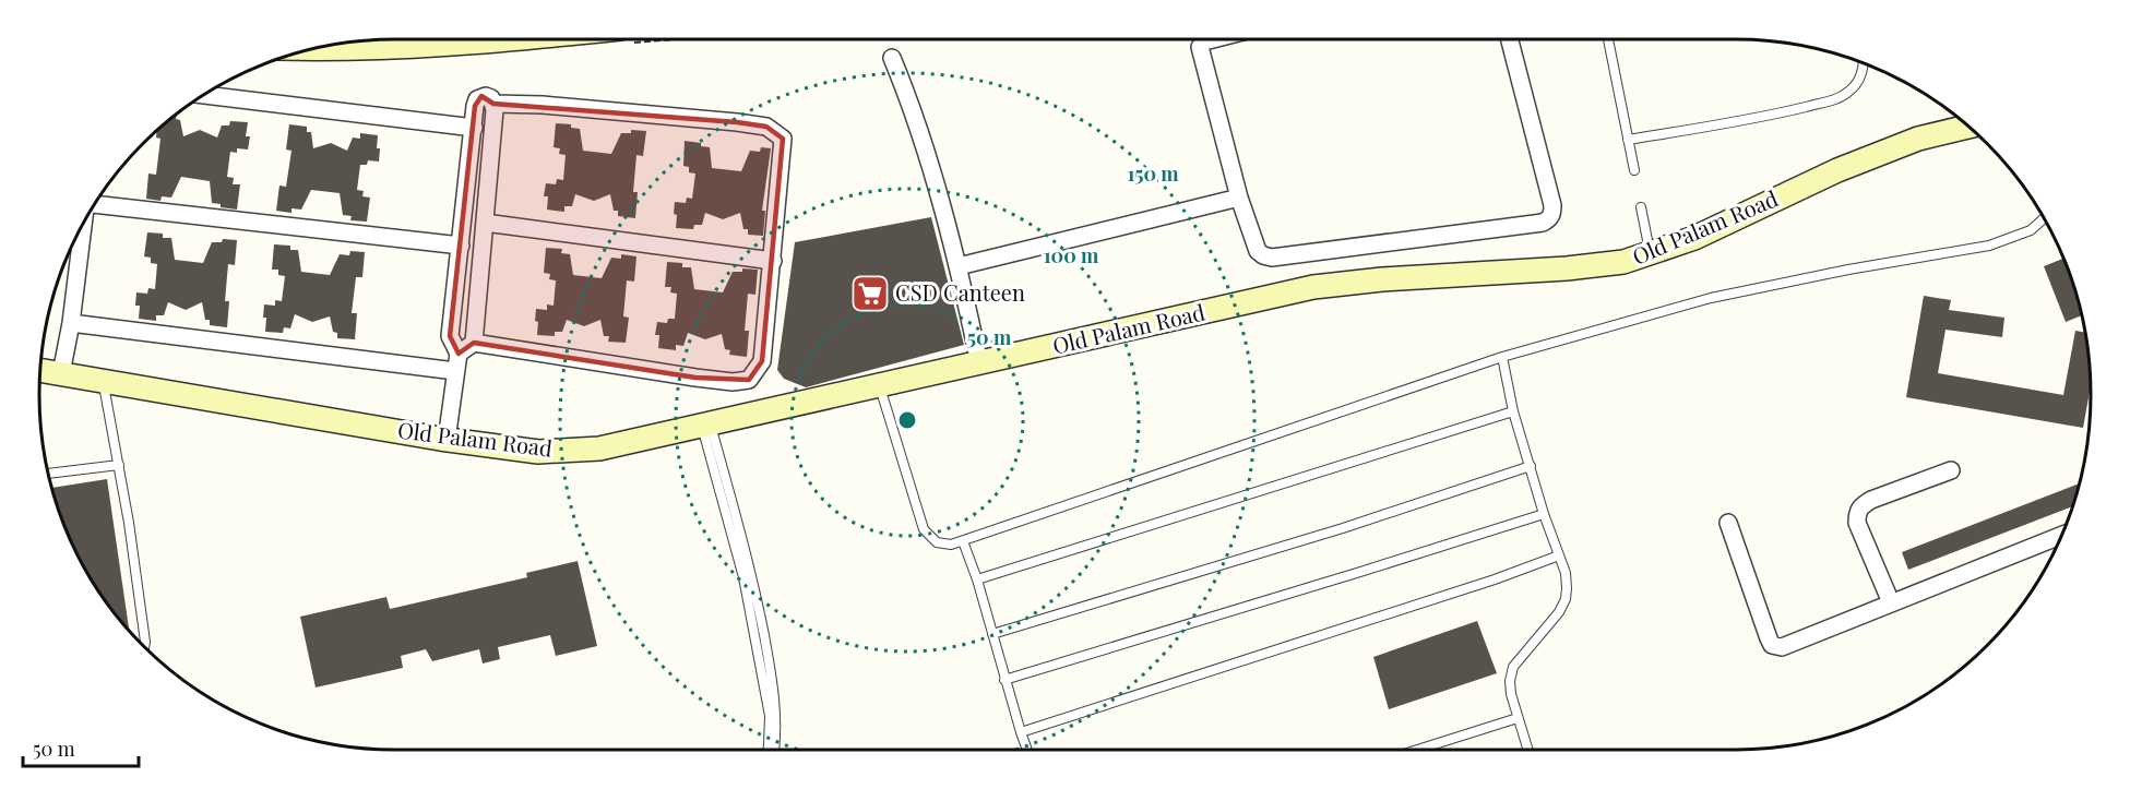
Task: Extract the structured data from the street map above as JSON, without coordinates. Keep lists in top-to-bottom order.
{
  "streets": {
    "street": ["Old Palam Road"]
  },
  "places": {
    "supermarket": ["CSD Canteen"]
  },
  "scale_bar": "50 m",
  "rings": ["150 m", "100 m", "50 m"]
}
